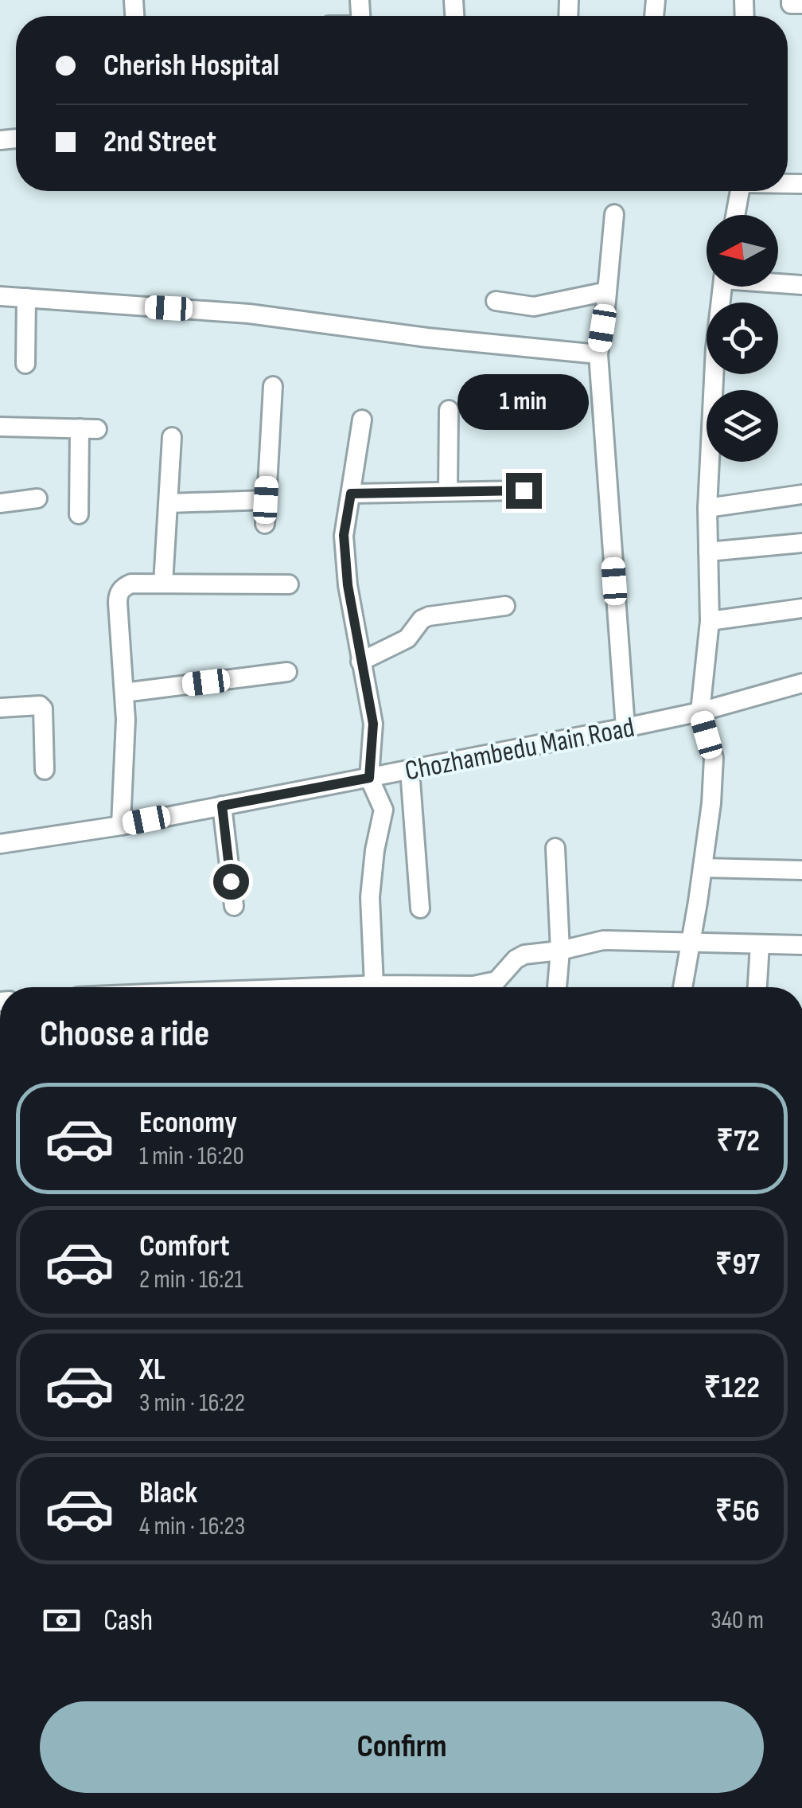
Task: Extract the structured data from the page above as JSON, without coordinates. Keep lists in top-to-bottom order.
{
  "streets": {
    "street": ["Chozhambedu Main Road"]
  },
  "north": "left",
  "page": {
    "banner": ["Cherish Hospital", "2nd Street"],
    "bubble": "1 min",
    "heading": "Choose a ride",
    "list": [
      {
        "name": "Economy",
        "note": "1 min · 16:20",
        "value": "₹72"
      },
      {
        "name": "Comfort",
        "note": "2 min · 16:21",
        "value": "₹97"
      },
      {
        "name": "XL",
        "note": "3 min · 16:22",
        "value": "₹122"
      },
      {
        "name": "Black",
        "note": "4 min · 16:23",
        "value": "₹56"
      }
    ],
    "pay": ["Cash", "340 m"],
    "buttons": "Confirm"
  }
}
